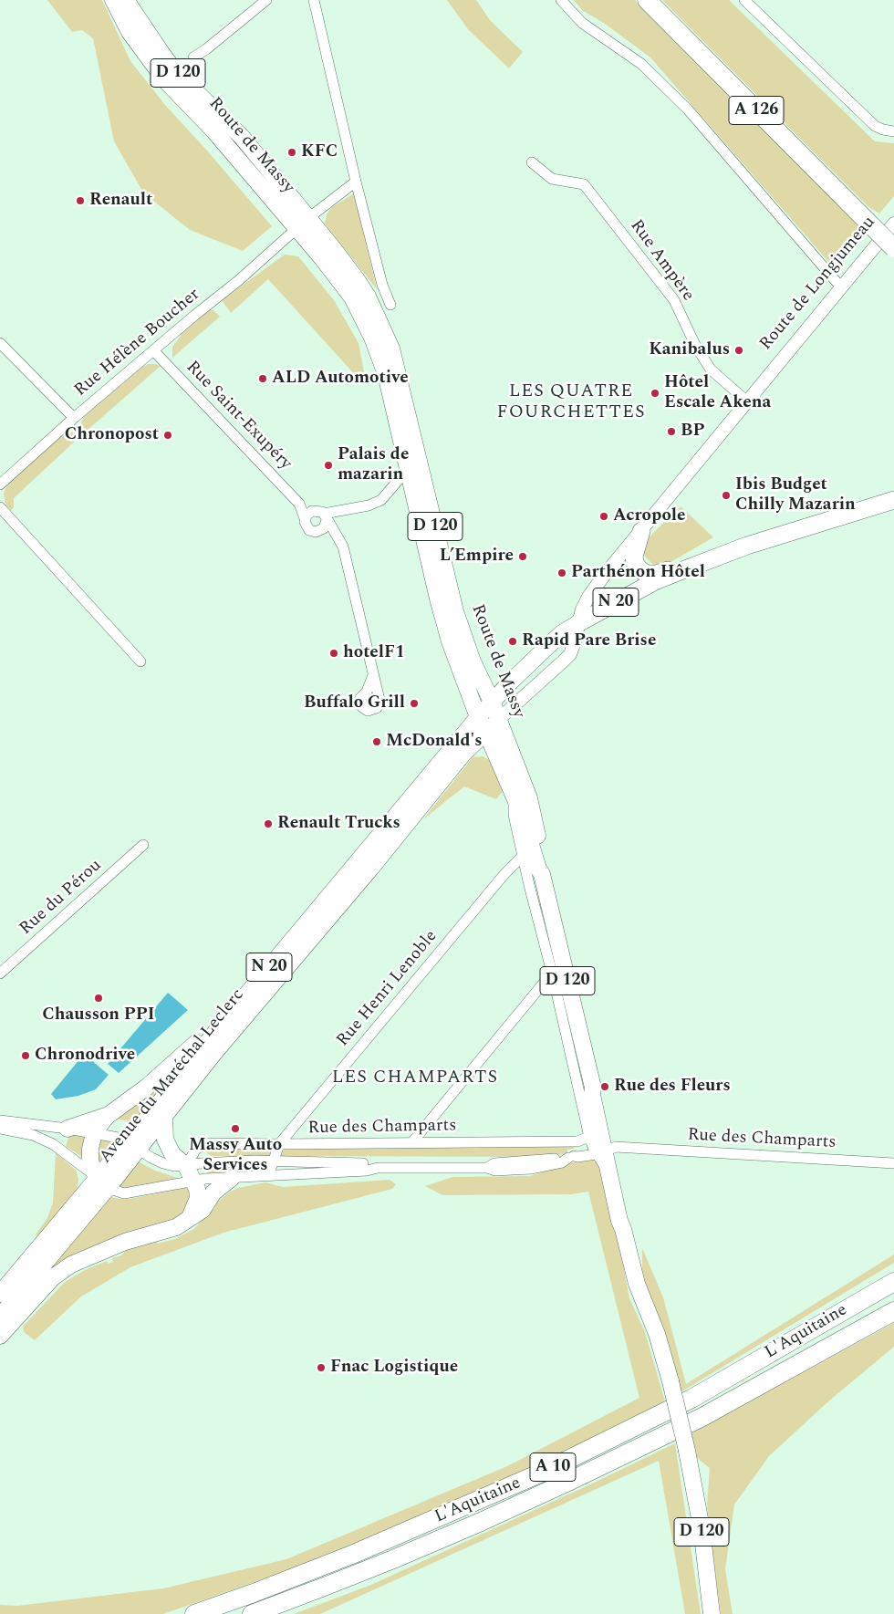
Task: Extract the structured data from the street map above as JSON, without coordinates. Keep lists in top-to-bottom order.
{
  "streets": {
    "highway": [
      "A 126",
      "N 20",
      "L'Aquitaine",
      "A 10"
    ],
    "main road": ["D 120", "Route de Massy", "Avenue du Maréchal Leclerc"],
    "street": [
      "Rue Ampère",
      "Route de Longjumeau",
      "Rue Hélène Boucher",
      "Rue Saint-Exupéry",
      "Rue du Pérou",
      "Rue Henri Lenoble",
      "Rue des Champarts"
    ]
  },
  "crossings": [
    ["D 120", "Route de Massy"],
    ["D 120", "Rue des Champarts"],
    ["Route de Massy", "Rue Hélène Boucher"],
    ["Route de Massy", "N 20"],
    ["Route de Massy", "Rue Henri Lenoble"],
    ["Route de Massy", "Rue des Champarts"],
    ["Rue Ampère", "Route de Longjumeau"],
    ["Route de Longjumeau", "N 20"],
    ["Rue Hélène Boucher", "Rue Saint-Exupéry"],
    ["N 20", "Avenue du Maréchal Leclerc"],
    ["Rue Henri Lenoble", "Rue des Champarts"],
    ["Avenue du Maréchal Leclerc", "Rue des Champarts"]
  ],
  "districts": ["LES QUATRE FOURCHETTES", "LES CHAMPARTS"],
  "places": [
    "KFC",
    "Renault",
    "Kanibalus",
    "ALD Automotive",
    "Hôtel Escale Akena",
    "BP",
    "Chronopost",
    "Palais de mazarin",
    "Ibis Budget Chilly Mazarin",
    "Acropole",
    "L’Empire",
    "Parthénon Hôtel",
    "Rapid Pare Brise",
    "hotelF1",
    "Buffalo Grill",
    "McDonald's",
    "Renault Trucks",
    "Chausson PPI",
    "Chronodrive",
    "Rue des Fleurs",
    "Massy Auto Services",
    "Fnac Logistique"
  ]
}
